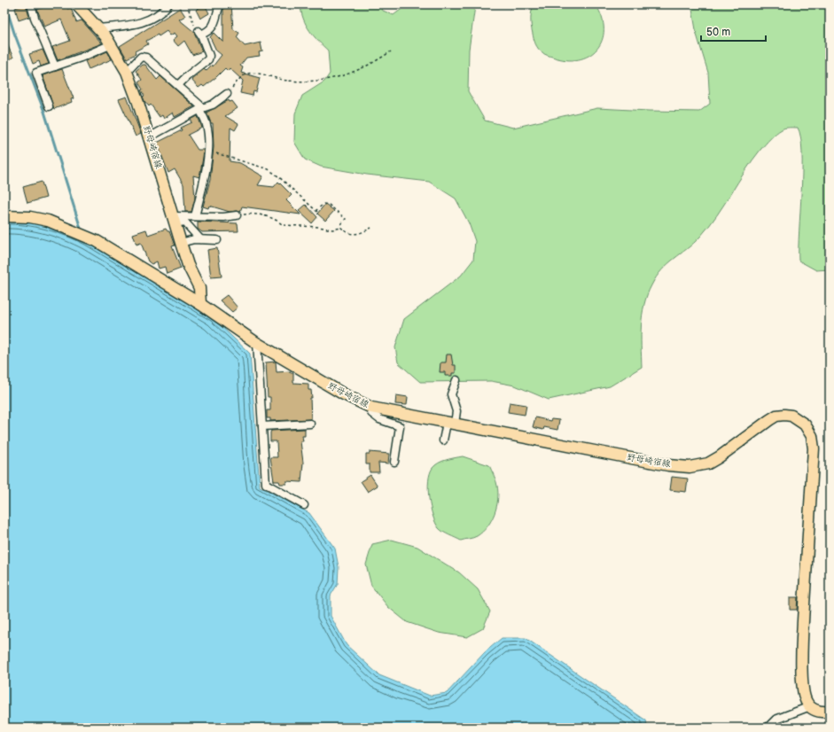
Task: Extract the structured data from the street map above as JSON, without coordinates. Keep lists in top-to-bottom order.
{
  "streets": {
    "main road": ["野母崎宿線"]
  },
  "scale_bar": "50 m"
}
